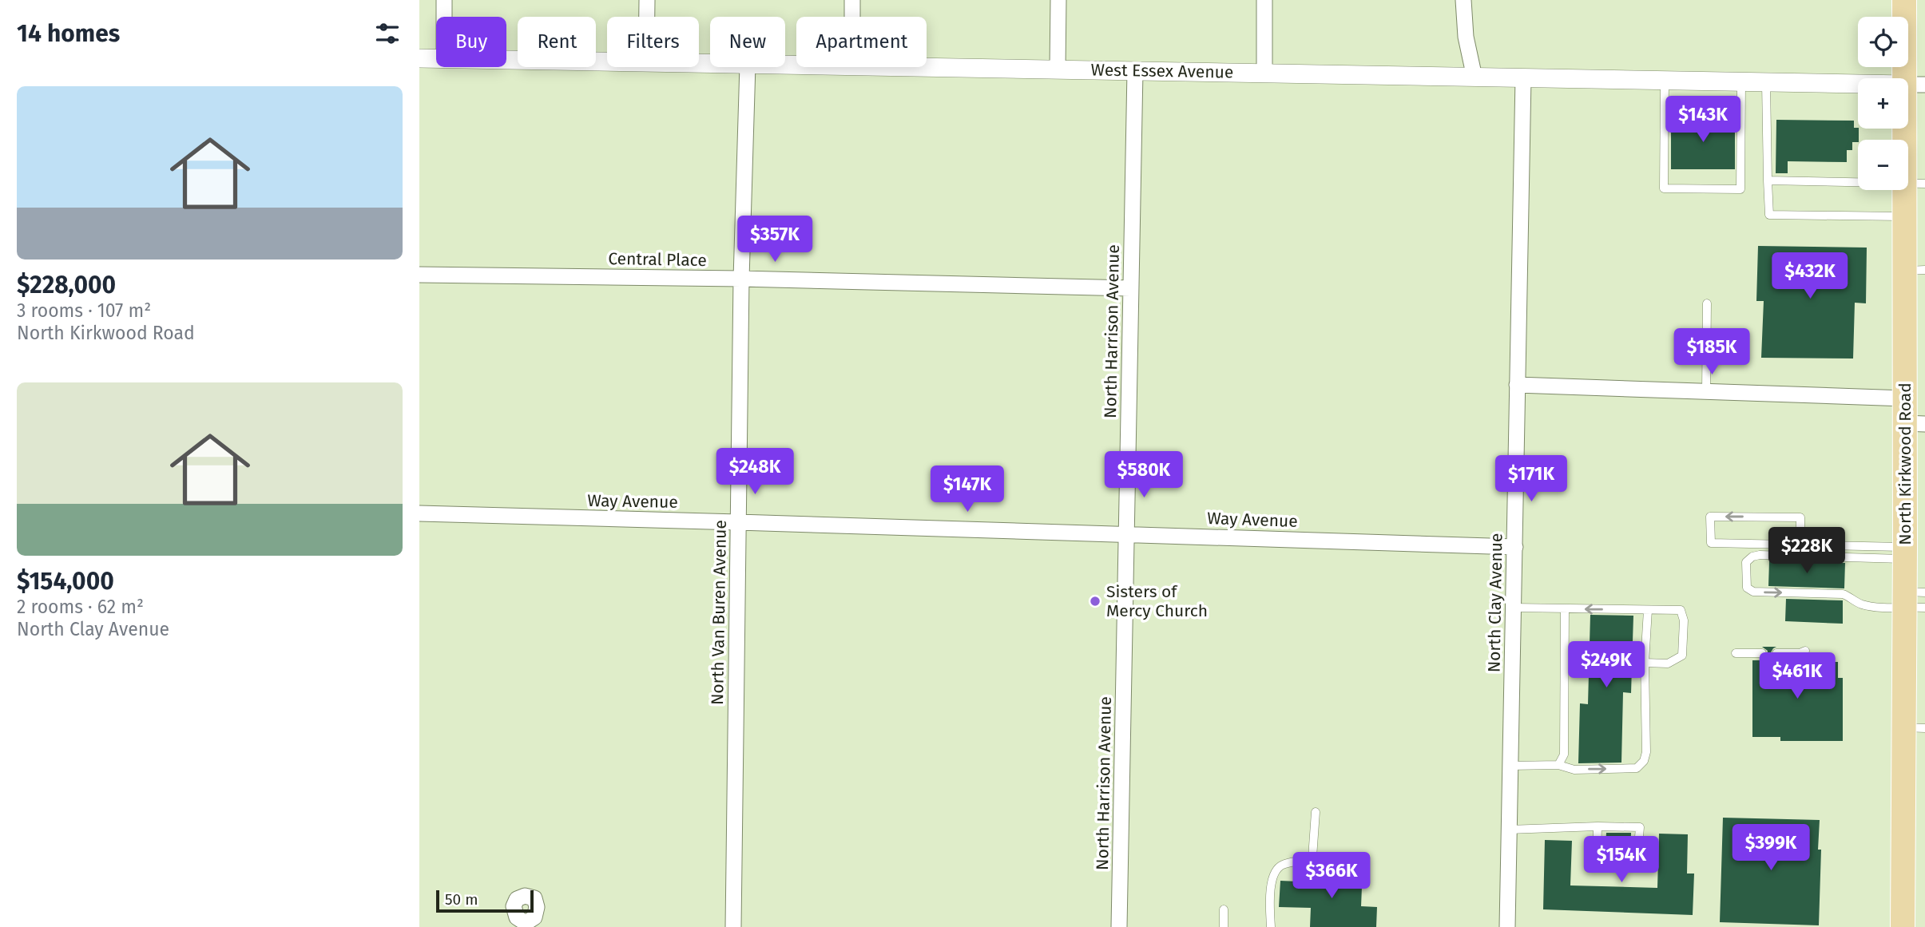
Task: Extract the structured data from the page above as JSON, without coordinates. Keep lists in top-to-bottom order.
{
  "streets": {
    "main road": ["North Kirkwood Road"],
    "street": [
      "West Essex Avenue",
      "Central Place",
      "North Harrison Avenue",
      "Way Avenue",
      "North Clay Avenue",
      "North Van Buren Avenue"
    ]
  },
  "crossings": [
    ["West Essex Avenue", "North Harrison Avenue"],
    ["West Essex Avenue", "North Kirkwood Road"],
    ["West Essex Avenue", "North Clay Avenue"],
    ["Central Place", "North Harrison Avenue"],
    ["Central Place", "North Van Buren Avenue"],
    ["North Harrison Avenue", "Way Avenue"],
    ["Way Avenue", "North Clay Avenue"],
    ["Way Avenue", "North Van Buren Avenue"]
  ],
  "places": ["Sisters of Mercy Church"],
  "scale_bar": "50 m",
  "page": {
    "heading": "14 homes",
    "map_buttons": ["+", "−"],
    "chip": [
      "Buy",
      "Rent",
      "Filters",
      "New",
      "Apartment"
    ],
    "list": [
      {
        "name": "$228,000",
        "note": "3 rooms · 107 m² · North Kirkwood Road"
      },
      {
        "name": "$154,000",
        "note": "2 rooms · 62 m² · North Clay Avenue"
      }
    ],
    "price": [
      "$143K",
      "$357K",
      "$432K",
      "$185K",
      "$248K",
      "$580K",
      "$171K",
      "$147K",
      "$228K",
      "$249K",
      "$461K",
      "$399K",
      "$154K",
      "$366K"
    ],
    "scale": "50 m"
  }
}
